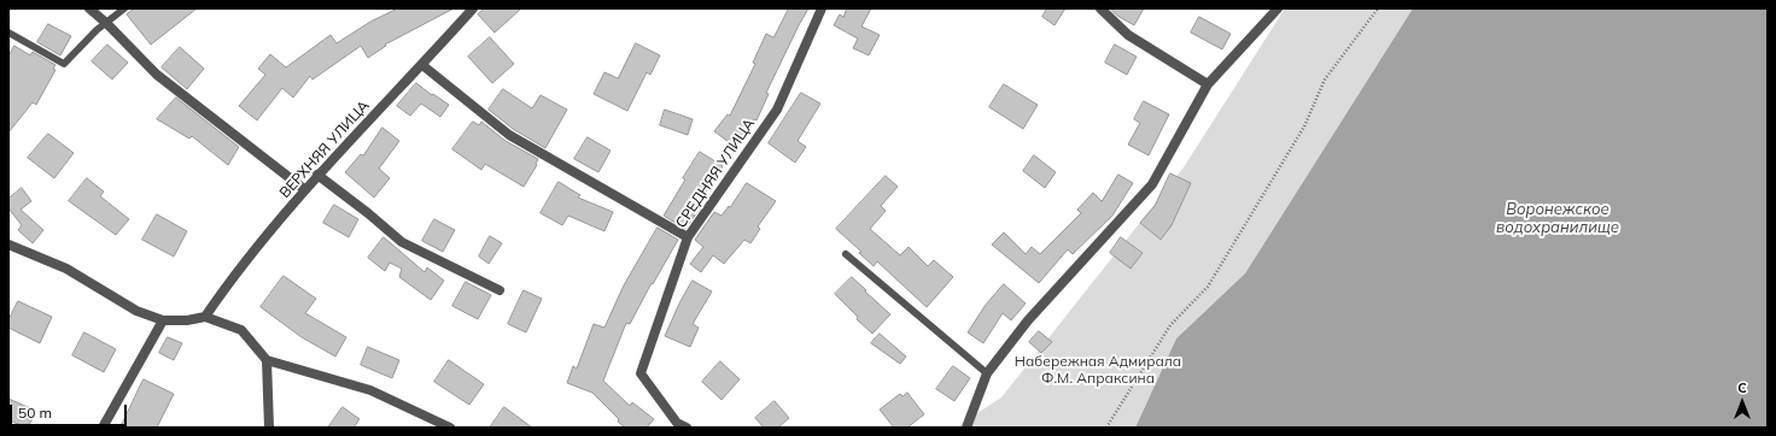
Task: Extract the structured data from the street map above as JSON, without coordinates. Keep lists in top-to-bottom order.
{
  "streets": {
    "street": ["ВЕРХНЯЯ УЛИЦА", "СРЕДНЯЯ УЛИЦА"]
  },
  "water": ["Воронежское водохранилище"],
  "parks": ["Набережная Адмирала Ф.М. Апраксина"],
  "scale_bar": "50 m",
  "north": "top"
}
